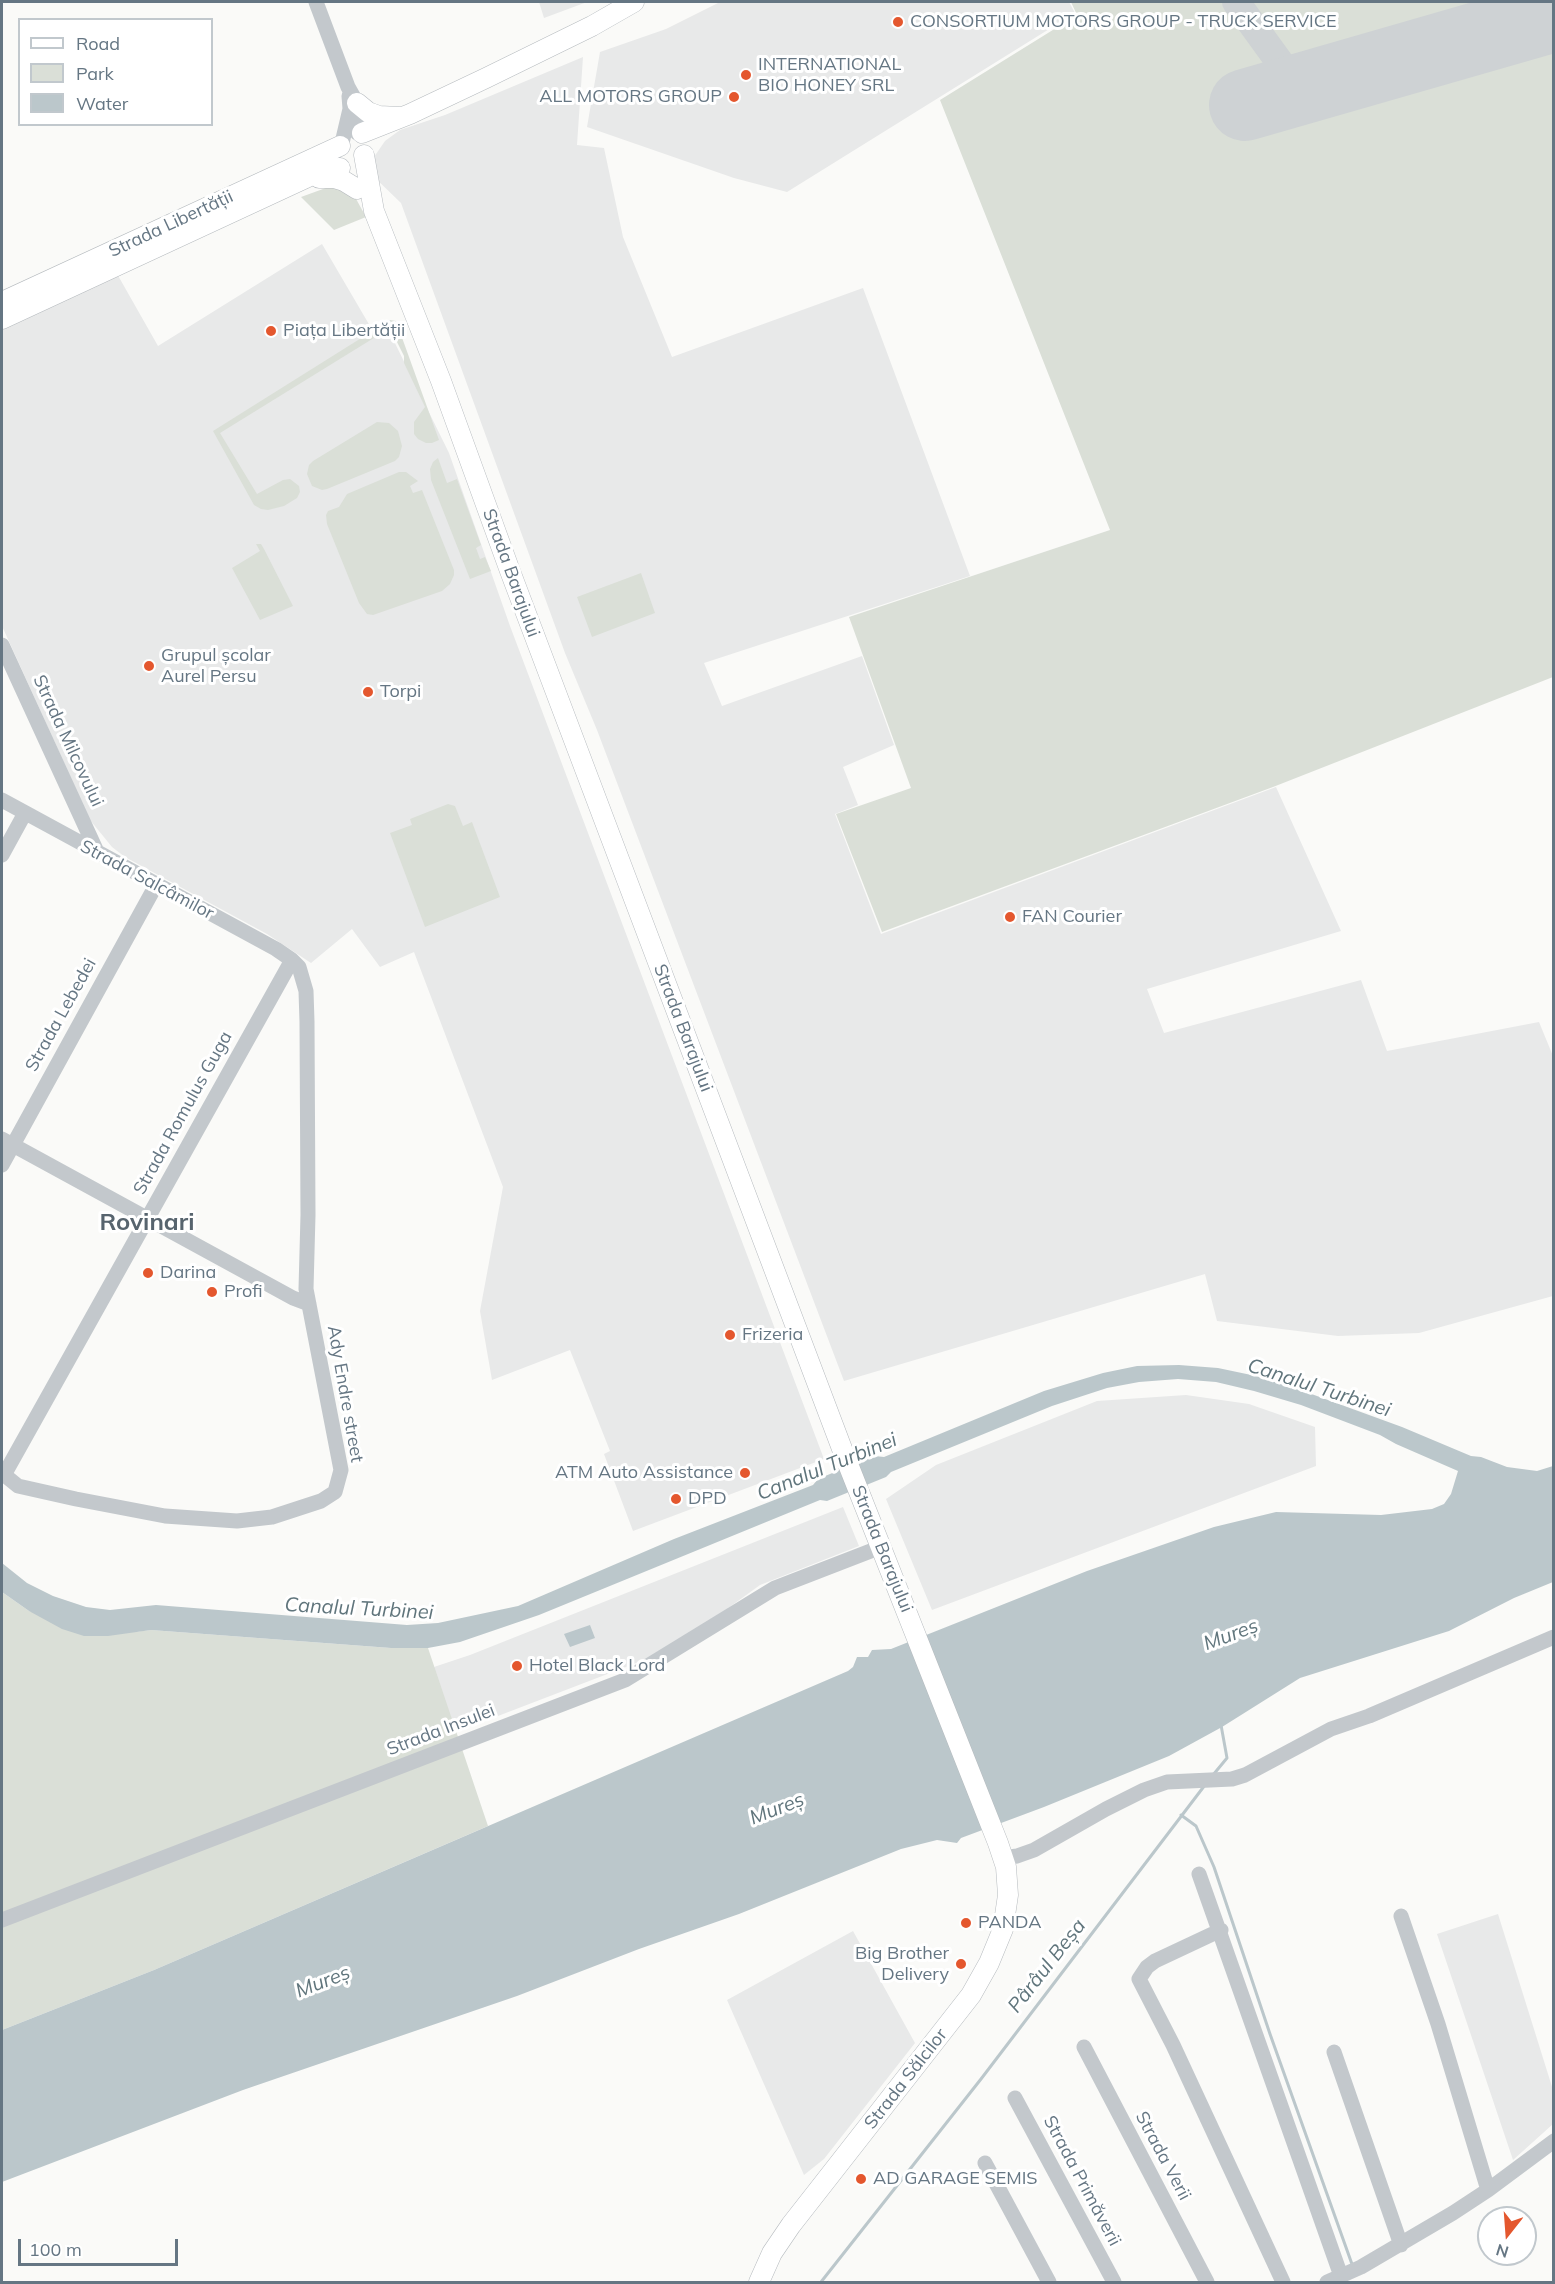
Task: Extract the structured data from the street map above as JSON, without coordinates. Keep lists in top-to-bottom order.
{
  "streets": {
    "main road": ["Strada Libertății", "Strada Barajului", "Strada Sălcilor"],
    "street": [
      "Strada Milcovului",
      "Strada Salcâmilor",
      "Strada Lebedei",
      "Strada Romulus Guga",
      "Ady Endre street",
      "Strada Insulei",
      "Strada Verii",
      "Strada Primăverii"
    ]
  },
  "crossings": [
    ["Strada Libertății", "Strada Barajului"],
    ["Strada Barajului", "Strada Insulei"],
    ["Strada Barajului", "Strada Sălcilor"],
    ["Strada Milcovului", "Strada Salcâmilor"],
    ["Strada Salcâmilor", "Strada Lebedei"],
    ["Strada Salcâmilor", "Strada Romulus Guga"],
    ["Strada Salcâmilor", "Ady Endre street"],
    ["Strada Romulus Guga", "Ady Endre street"]
  ],
  "districts": ["Rovinari"],
  "water": ["Canalul Turbinei", "Mureș", "Pârâul Beșa"],
  "places": [
    "CONSORTIUM MOTORS GROUP - TRUCK SERVICE",
    "INTERNATIONAL BIO HONEY SRL",
    "ALL MOTORS GROUP",
    "Piața Libertății",
    "Grupul școlar Aurel Persu",
    "Torpi",
    "FAN Courier",
    "Darina",
    "Profi",
    "Frizeria",
    "ATM Auto Assistance",
    "DPD",
    "Hotel Black Lord",
    "PANDA",
    "Big Brother Delivery",
    "AD GARAGE SEMIS"
  ],
  "legend": ["Road", "Park", "Water"],
  "scale_bar": "100 m",
  "north": "bottom"
}
